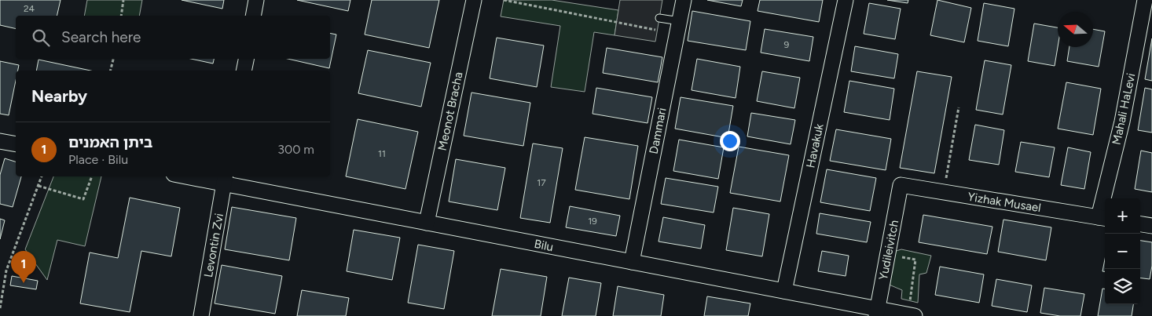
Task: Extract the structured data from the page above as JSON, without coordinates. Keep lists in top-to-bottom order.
{
  "streets": {
    "street": [
      "Mahali HaLevi",
      "Meonot Bracha",
      "Dammari",
      "Havakuk",
      "Yizhak Musael",
      "Levontin Zvi",
      "Bilu",
      "Yudileivitch"
    ]
  },
  "crossings": [
    ["Mahali HaLevi", "Yizhak Musael"],
    ["Meonot Bracha", "Bilu"],
    ["Dammari", "Bilu"],
    ["Havakuk", "Bilu"],
    ["Yizhak Musael", "Yudileivitch"],
    ["Levontin Zvi", "Bilu"],
    ["Bilu", "Yudileivitch"]
  ],
  "house_numbers": [
    "24",
    "9",
    "11",
    "17",
    "19"
  ],
  "north": "left",
  "page": {
    "search": "Search here",
    "heading": "Nearby",
    "list": [
      {
        "mark": "1",
        "name": "ביתן האמנים",
        "note": "Place · Bilu",
        "value": "300 m"
      }
    ],
    "map_buttons": ["+", "−"],
    "pins": "1"
  }
}
